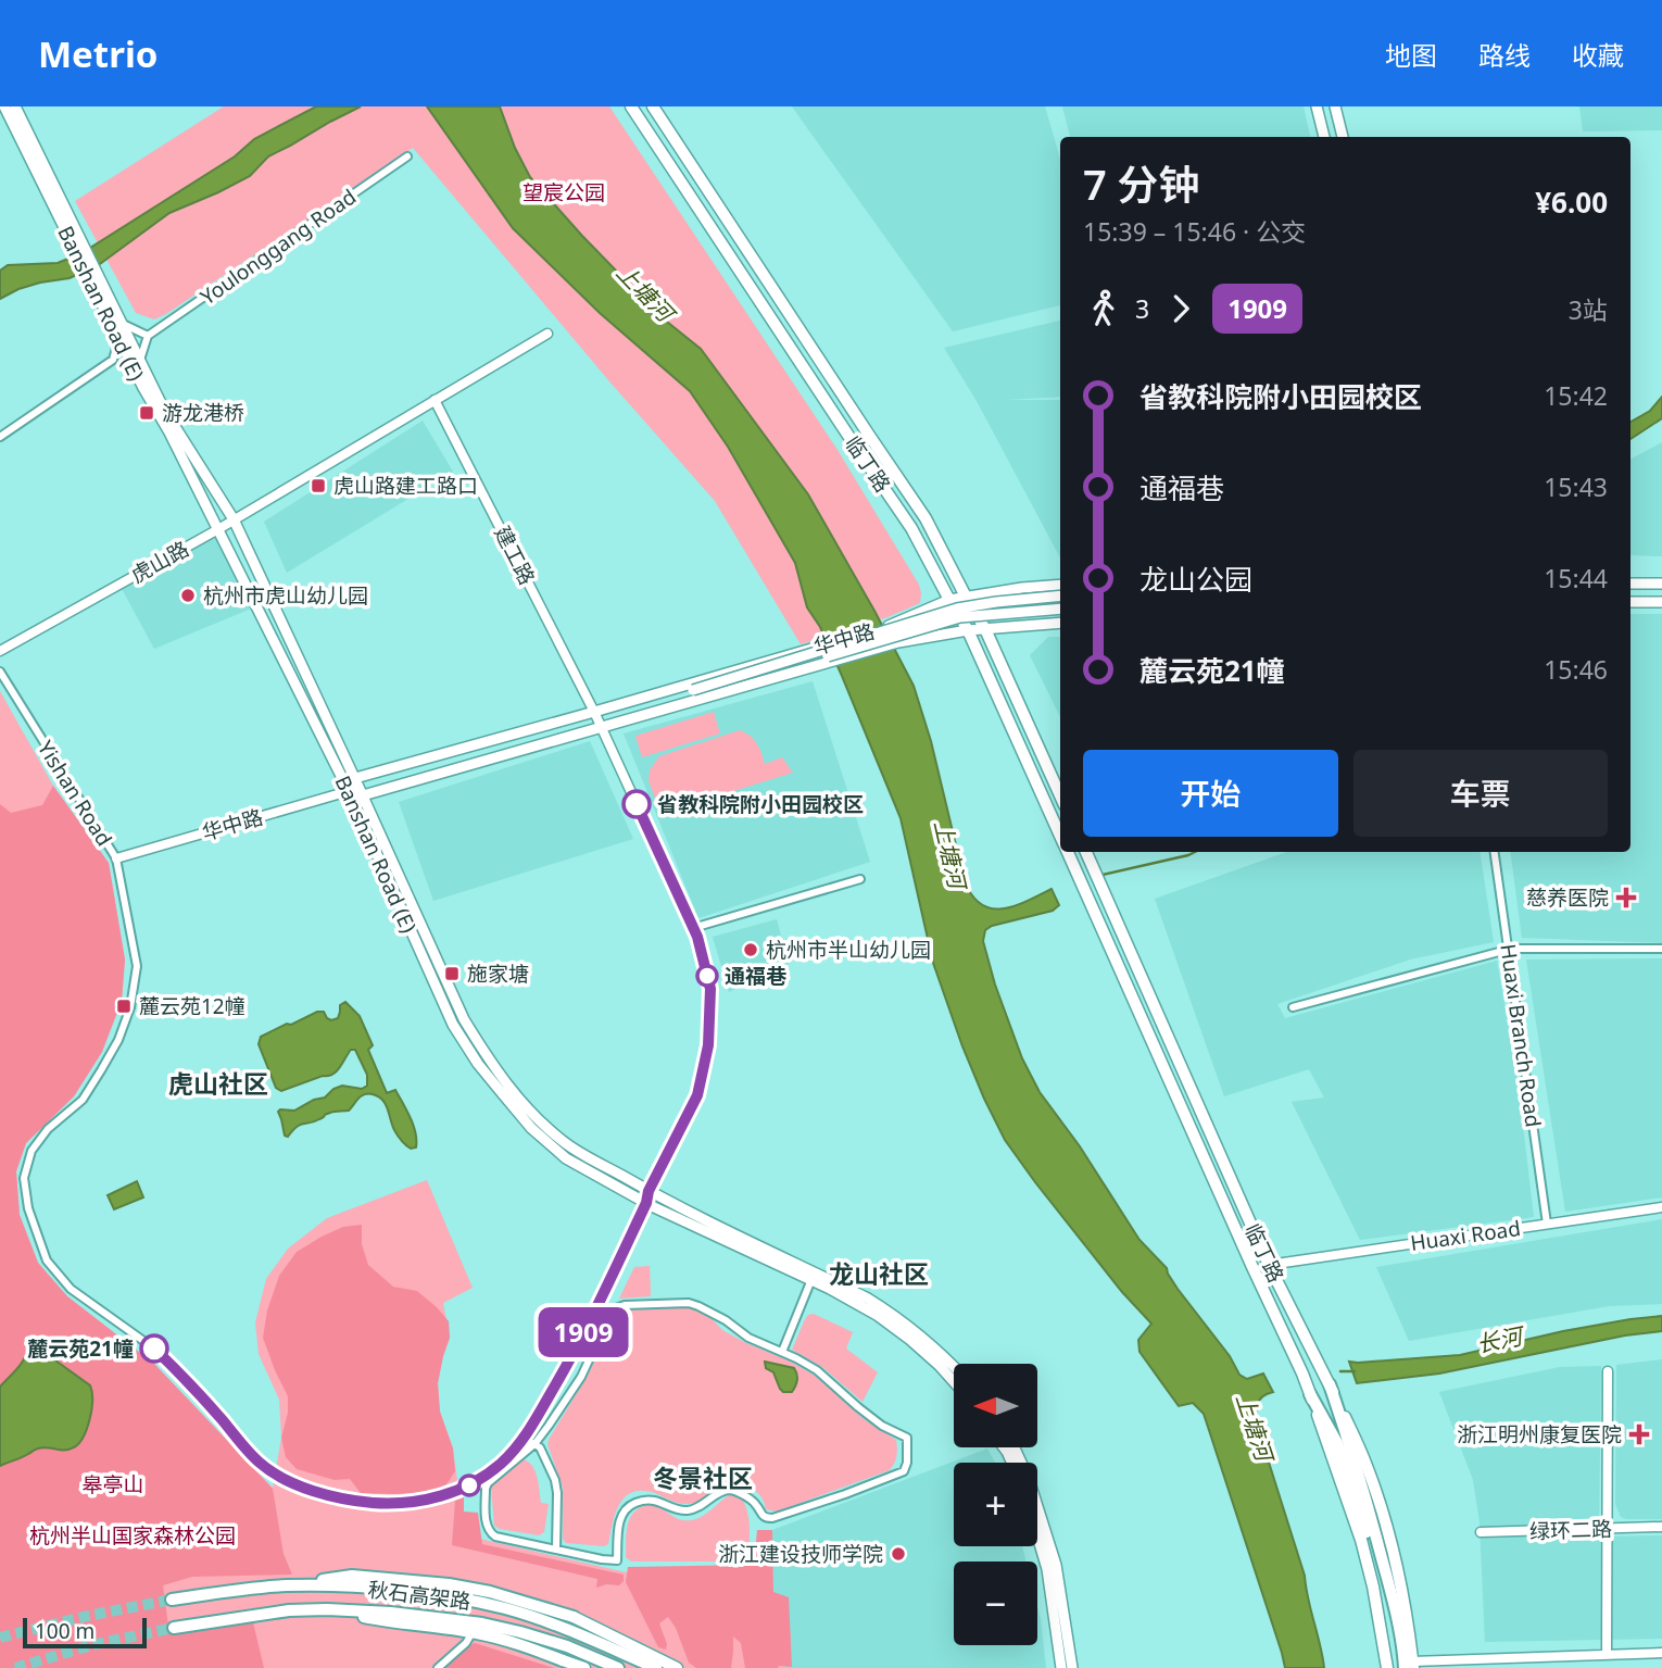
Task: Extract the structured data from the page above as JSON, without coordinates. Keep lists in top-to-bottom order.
{
  "streets": {
    "highway": ["秋石高架路"],
    "main road": ["Banshan Road (E)", "临丁路", "华中路"],
    "street": [
      "Youlonggang Road",
      "建工路",
      "虎山路",
      "Yishan Road",
      "Huaxi Branch Road",
      "Huaxi Road",
      "绿环二路"
    ]
  },
  "crossings": [
    ["Banshan Road (E)", "虎山路"],
    ["Banshan Road (E)", "华中路"],
    ["Banshan Road (E)", "Yishan Road"],
    ["临丁路", "华中路"],
    ["临丁路", "Huaxi Road"],
    ["建工路", "虎山路"],
    ["建工路", "华中路"],
    ["华中路", "Yishan Road"],
    ["Huaxi Branch Road", "Huaxi Road"]
  ],
  "districts": ["虎山社区", "龙山社区", "冬景社区"],
  "water": ["上塘河", "长河"],
  "parks": ["望宸公园", "皋亭山", "杭州半山国家森林公园"],
  "places": {
    "transit": [
      "游龙港桥",
      "虎山路建工路口",
      "施家塘",
      "麓云苑12幢"
    ],
    "other": [
      "杭州市虎山幼儿园",
      "省教科院附小田园校区",
      "杭州市半山幼儿园",
      "通福巷",
      "麓云苑21幢",
      "浙江建设技师学院"
    ],
    "health": ["慈养医院", "浙江明州康复医院"]
  },
  "lines": ["bus line 1909"],
  "scale_bar": "100 m",
  "north": "left",
  "page": {
    "header": "Metrio",
    "nav": ["地图", "路线", "收藏"],
    "on_map": "1909",
    "heading": ["7 分钟", "15:39 – 15:46 · 公交", "¥6.00"],
    "legs": ["3", "1909", "3站"],
    "list": [
      {
        "name": "省教科院附小田园校区",
        "value": "15:42"
      },
      {
        "name": "通福巷",
        "value": "15:43"
      },
      {
        "name": "龙山公园",
        "value": "15:44"
      },
      {
        "name": "麓云苑21幢",
        "value": "15:46"
      }
    ],
    "buttons": ["开始", "车票"],
    "map_buttons": ["+", "−"],
    "scale": "100 m"
  }
}
